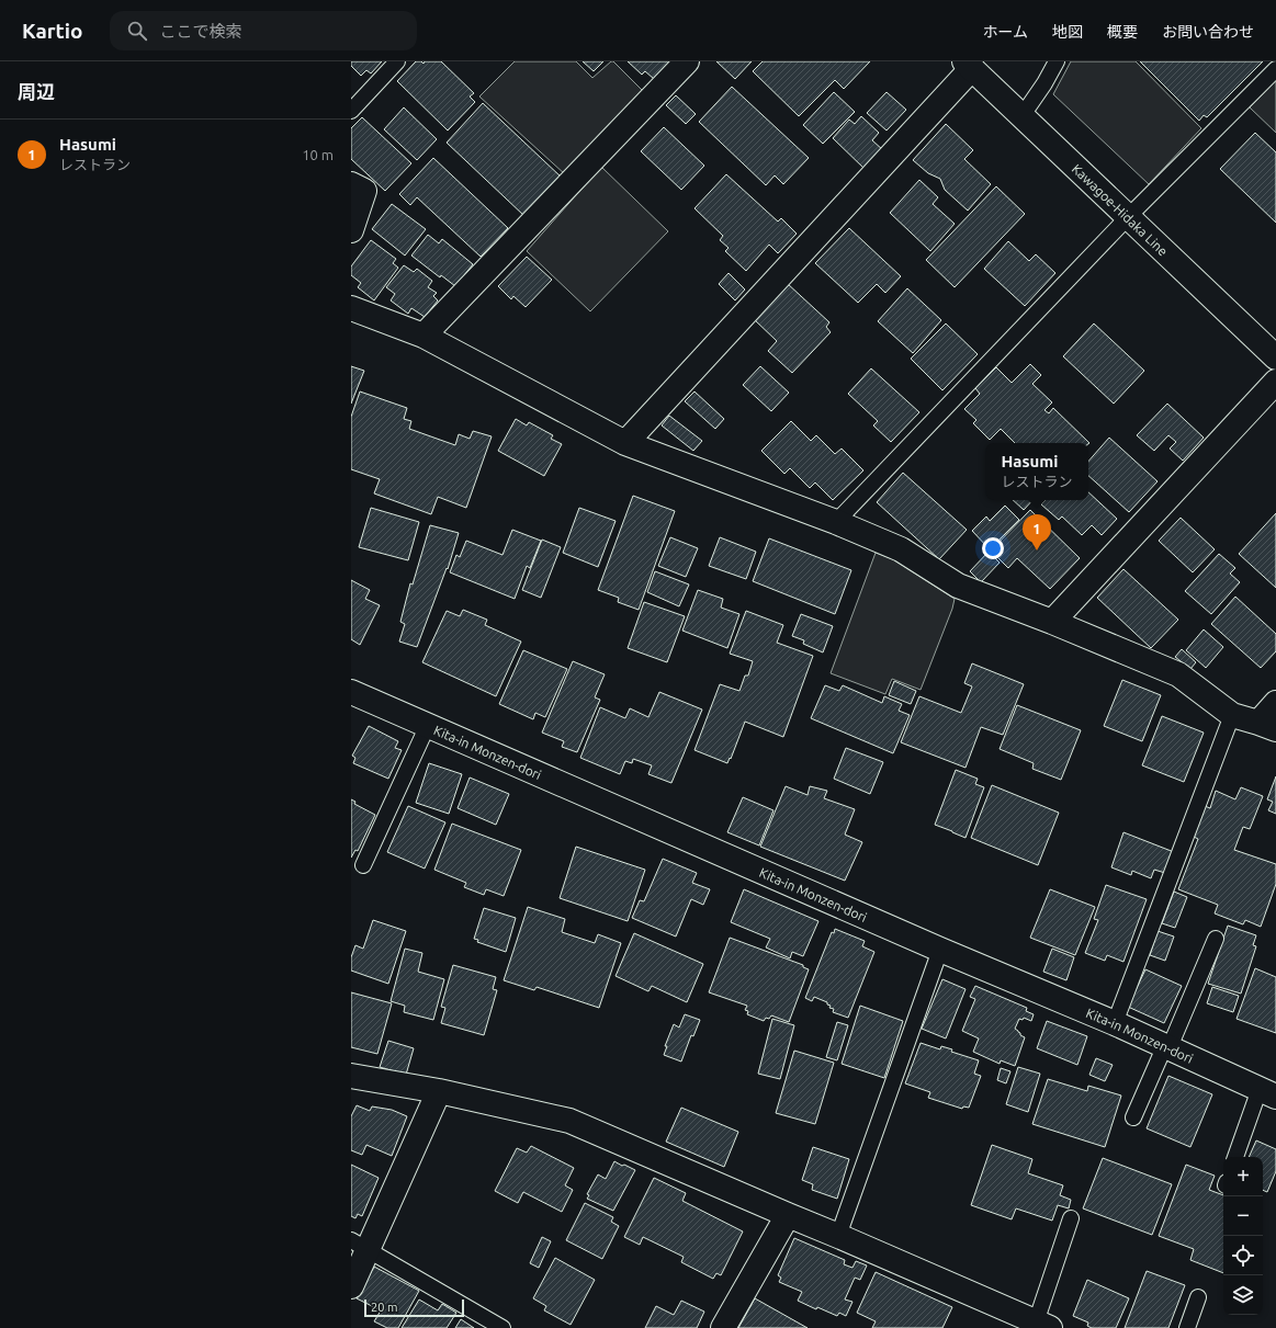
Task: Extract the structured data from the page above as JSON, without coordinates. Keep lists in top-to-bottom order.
{
  "streets": {
    "street": ["Kawagoe-Hidaka Line", "Kita-in Monzen-dori"]
  },
  "scale_bar": "20 m",
  "page": {
    "header": "Kartio",
    "search": "ここで検索",
    "nav": [
      "ホーム",
      "地図",
      "概要",
      "お問い合わせ"
    ],
    "heading": "周辺",
    "list": [
      {
        "mark": "1",
        "name": "Hasumi",
        "note": "レストラン",
        "value": "10 m"
      }
    ],
    "popup": ["Hasumi", "レストラン"],
    "pins": "1",
    "map_buttons": ["+", "−"],
    "scale": "20 m"
  }
}
